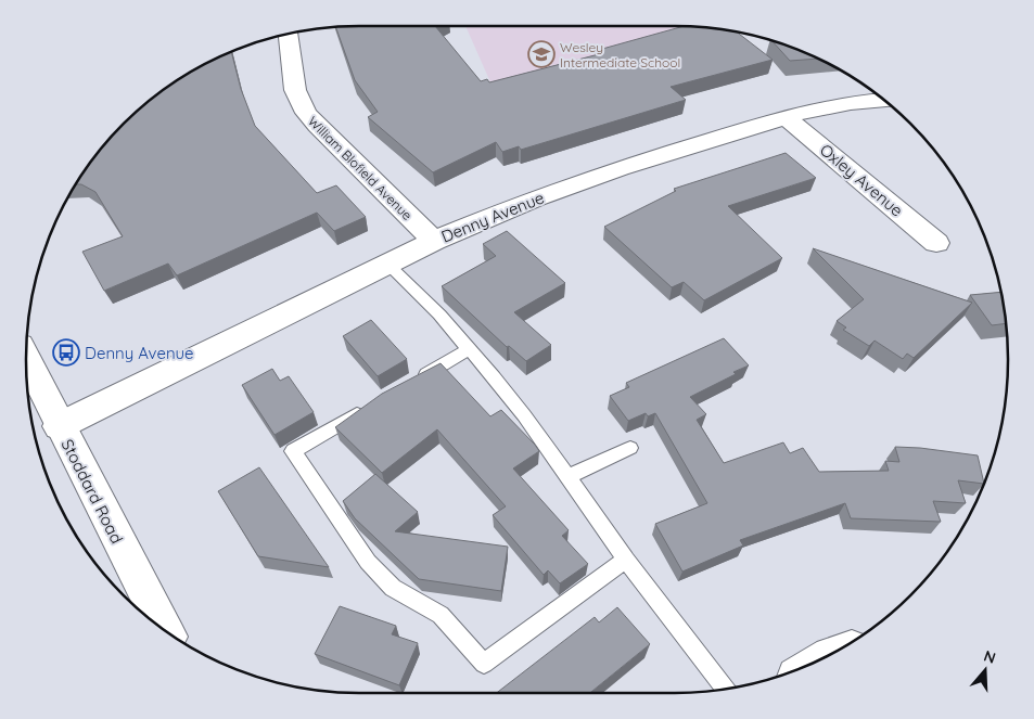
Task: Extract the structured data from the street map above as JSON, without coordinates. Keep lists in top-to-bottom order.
{
  "streets": {
    "street": [
      "William Blofield Avenue",
      "Oxley Avenue",
      "Denny Avenue",
      "Stoddard Road"
    ]
  },
  "crossings": [
    ["William Blofield Avenue", "Denny Avenue"],
    ["Oxley Avenue", "Denny Avenue"],
    ["Denny Avenue", "Stoddard Road"]
  ],
  "places": {
    "school or university": ["Wesley Intermediate School"],
    "bus stop": ["Denny Avenue"]
  },
  "north": "top"
}
